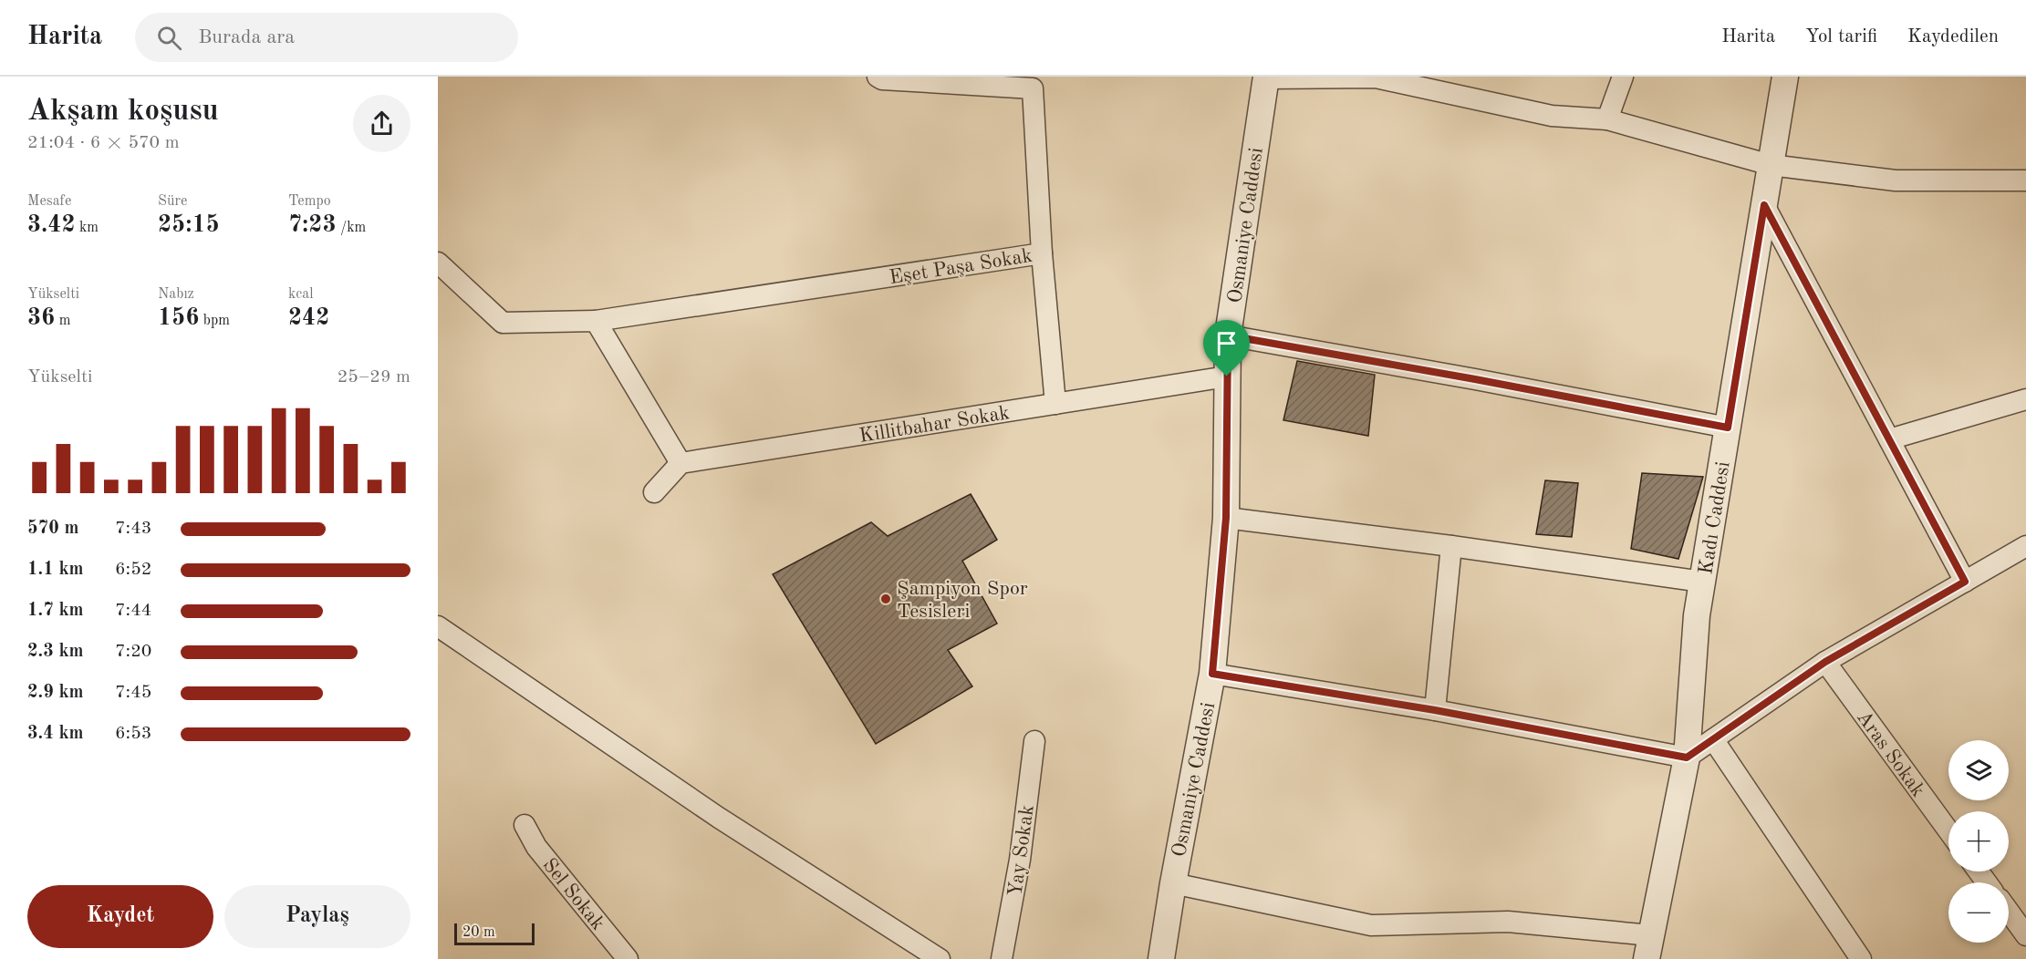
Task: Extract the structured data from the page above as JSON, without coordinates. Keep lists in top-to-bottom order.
{
  "streets": {
    "street": [
      "Osmaniye Caddesi",
      "Eşet Paşa Sokak",
      "Killitbahar Sokak",
      "Kadı Caddesi",
      "Aras Sokak",
      "Yay Sokak",
      "Sel Sokak"
    ]
  },
  "crossings": [
    ["Osmaniye Caddesi", "Killitbahar Sokak"]
  ],
  "places": ["Şampiyon Spor Tesisleri"],
  "scale_bar": "20 m",
  "page": {
    "header": "Harita",
    "search": "Burada ara",
    "nav": ["Harita", "Yol tarifi", "Kaydedilen"],
    "heading": ["Akşam koşusu", "21:04 · 6 × 570 m"],
    "stats": [
      ["Mesafe", "3.42 km"],
      ["Süre", "25:15"],
      ["Tempo", "7:23 /km"],
      ["Yükselti", "36 m"],
      ["Nabız", "156 bpm"],
      ["kcal", "242"]
    ],
    "chart": ["Yükselti", "25–29 m"],
    "list": [
      {
        "name": "570 m",
        "note": "7:43"
      },
      {
        "name": "1.1 km",
        "note": "6:52"
      },
      {
        "name": "1.7 km",
        "note": "7:44"
      },
      {
        "name": "2.3 km",
        "note": "7:20"
      },
      {
        "name": "2.9 km",
        "note": "7:45"
      },
      {
        "name": "3.4 km",
        "note": "6:53"
      }
    ],
    "map_buttons": ["+", "−"],
    "buttons": ["Kaydet", "Paylaş"],
    "scale": "20 m"
  }
}
